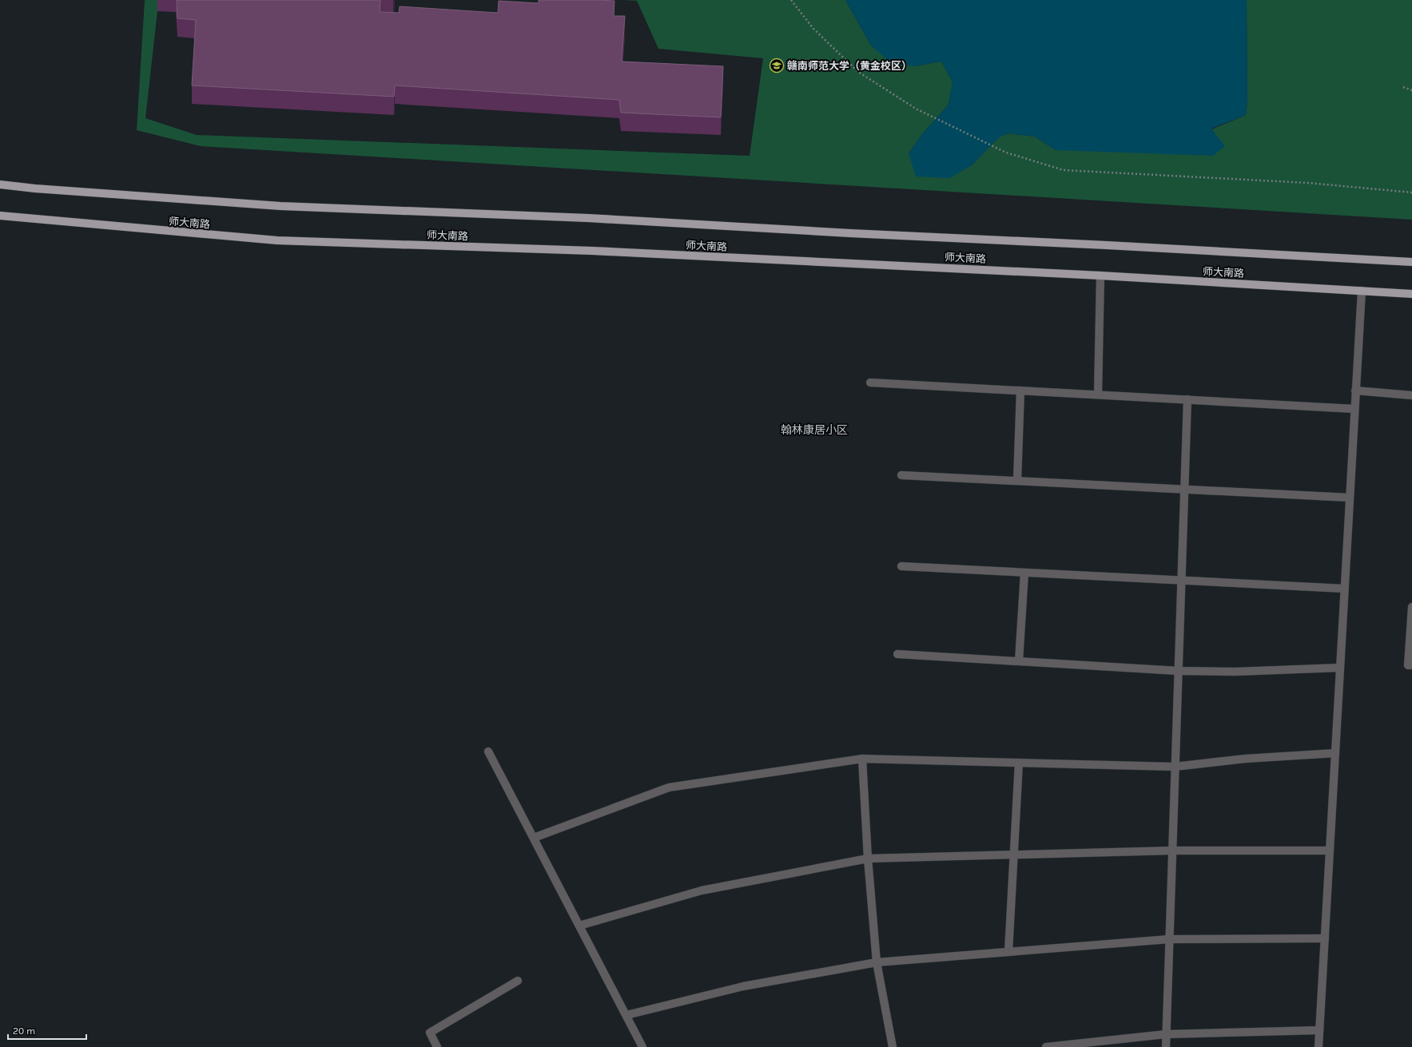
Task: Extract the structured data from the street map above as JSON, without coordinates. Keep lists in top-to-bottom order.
{
  "streets": {
    "main road": ["师大南路"]
  },
  "districts": ["翰林康居小区"],
  "places": {
    "school or university": ["赣南师范大学（黄金校区）"]
  },
  "scale_bar": "20 m"
}
